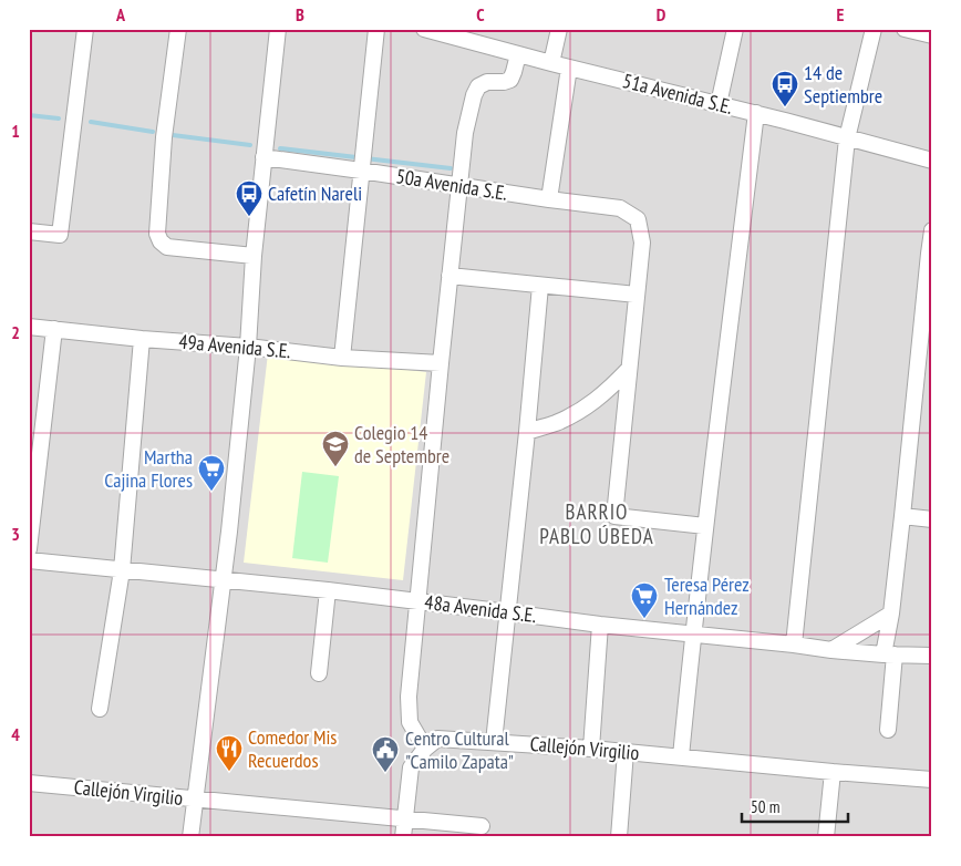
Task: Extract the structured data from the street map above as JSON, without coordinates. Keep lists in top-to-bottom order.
{
  "streets": {
    "street": [
      "51a Avenida S.E.",
      "50a Avenida S.E.",
      "49a Avenida S.E.",
      "48a Avenida S.E.",
      "Callejón Virgilio"
    ]
  },
  "districts": ["BARRIO PABLO ÚBEDA"],
  "places": {
    "bus stop": ["14 de Septiembre", "Cafetín Nareli"],
    "school or university": ["Colegio 14 de Septembre"],
    "supermarket": ["Martha Cajina Flores", "Teresa Pérez Hernández"],
    "restaurant": ["Comedor Mis Recuerdos"],
    "public building": ["Centro Cultural \"Camilo Zapata\""]
  },
  "scale_bar": "50 m",
  "grid": {
    "columns": [
      "A",
      "B",
      "C",
      "D",
      "E"
    ],
    "rows": [
      "1",
      "2",
      "3",
      "4"
    ]
  }
}
